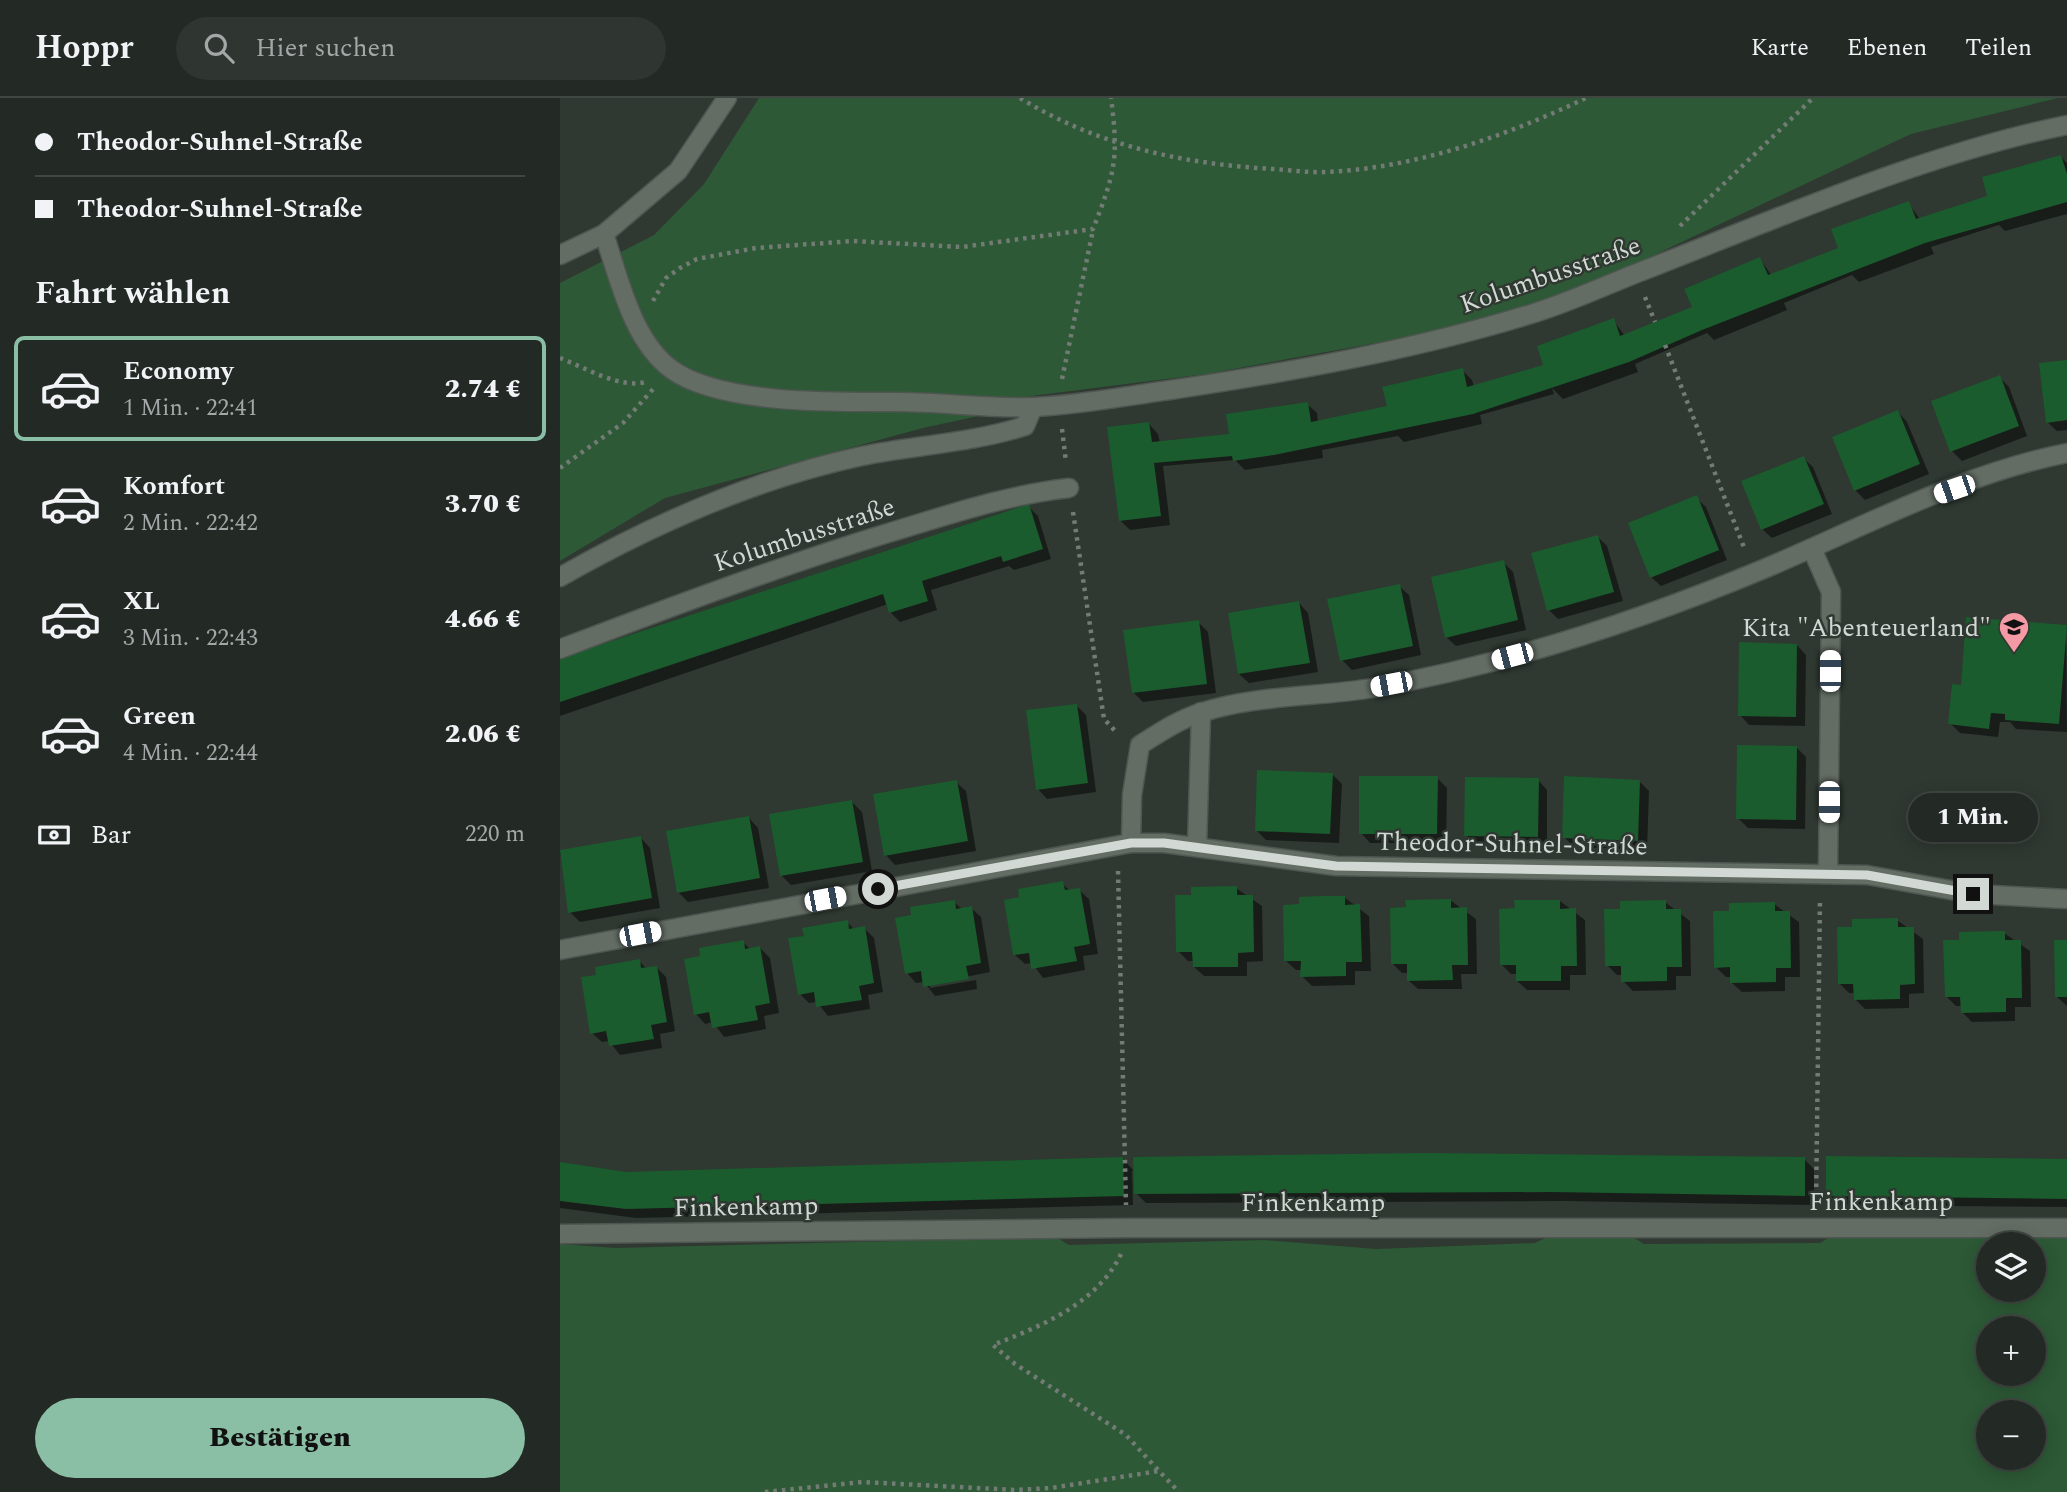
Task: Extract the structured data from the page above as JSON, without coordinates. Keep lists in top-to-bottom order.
{
  "streets": {
    "street": ["Kolumbusstraße", "Theodor-Suhnel-Straße", "Finkenkamp"]
  },
  "places": {
    "school or university": ["Kita \"Abenteuerland\""]
  },
  "page": {
    "header": "Hoppr",
    "search": "Hier suchen",
    "nav": ["Karte", "Ebenen", "Teilen"],
    "banner": ["Theodor-Suhnel-Straße", "Theodor-Suhnel-Straße"],
    "heading": "Fahrt wählen",
    "list": [
      {
        "name": "Economy",
        "note": "1 Min. · 22:41",
        "value": "2.74 €"
      },
      {
        "name": "Komfort",
        "note": "2 Min. · 22:42",
        "value": "3.70 €"
      },
      {
        "name": "XL",
        "note": "3 Min. · 22:43",
        "value": "4.66 €"
      },
      {
        "name": "Green",
        "note": "4 Min. · 22:44",
        "value": "2.06 €"
      }
    ],
    "bubble": "1 Min.",
    "pay": ["Bar", "220 m"],
    "map_buttons": ["+", "−"],
    "buttons": "Bestätigen"
  }
}
